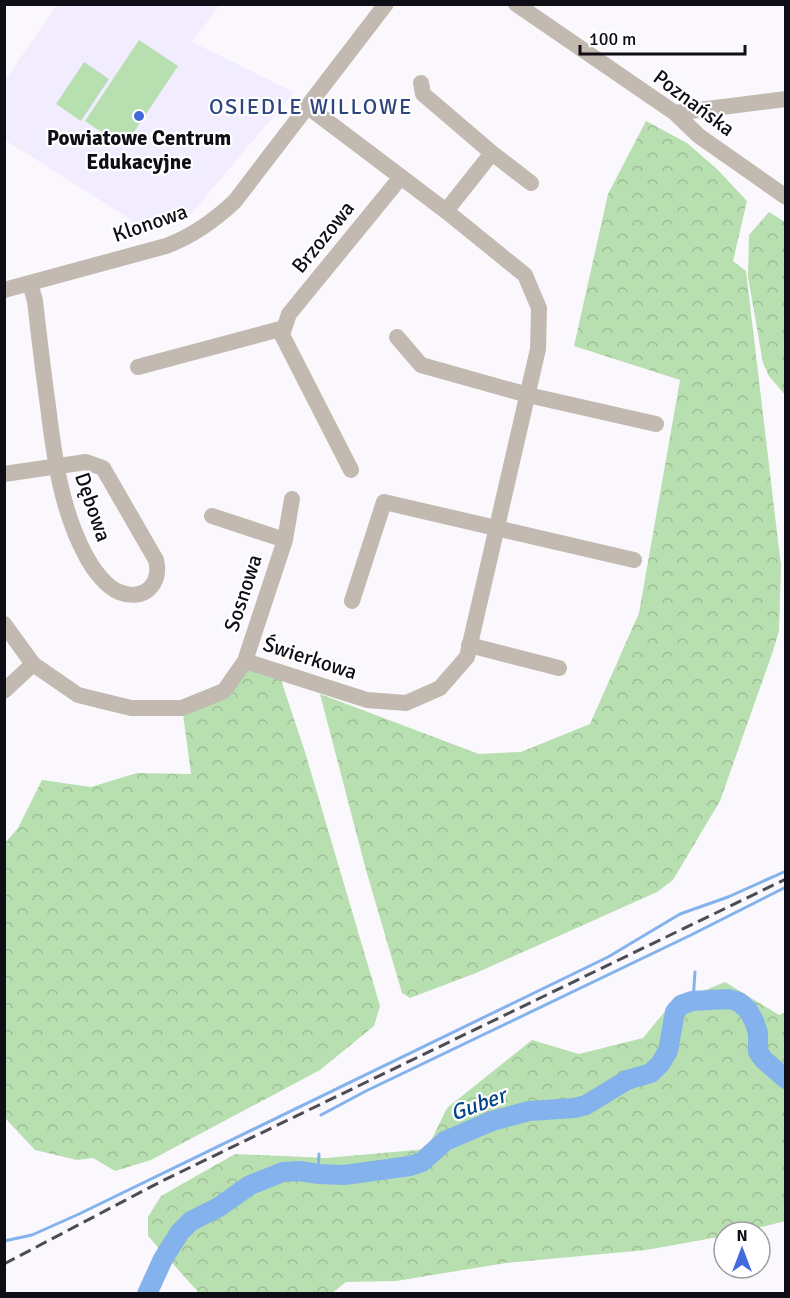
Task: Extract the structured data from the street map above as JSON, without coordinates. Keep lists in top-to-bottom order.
{
  "streets": {
    "street": [
      "Poznańska",
      "Klonowa",
      "Brzozowa",
      "Dębowa",
      "Sosnowa",
      "Świerkowa"
    ]
  },
  "crossings": [
    ["Klonowa", "Dębowa"],
    ["Klonowa", "Świerkowa"],
    ["Brzozowa", "Świerkowa"],
    ["Sosnowa", "Świerkowa"]
  ],
  "districts": ["OSIEDLE WILLOWE"],
  "water": ["Guber"],
  "places": ["Powiatowe Centrum Edukacyjne"],
  "scale_bar": "100 m",
  "north": "top"
}
